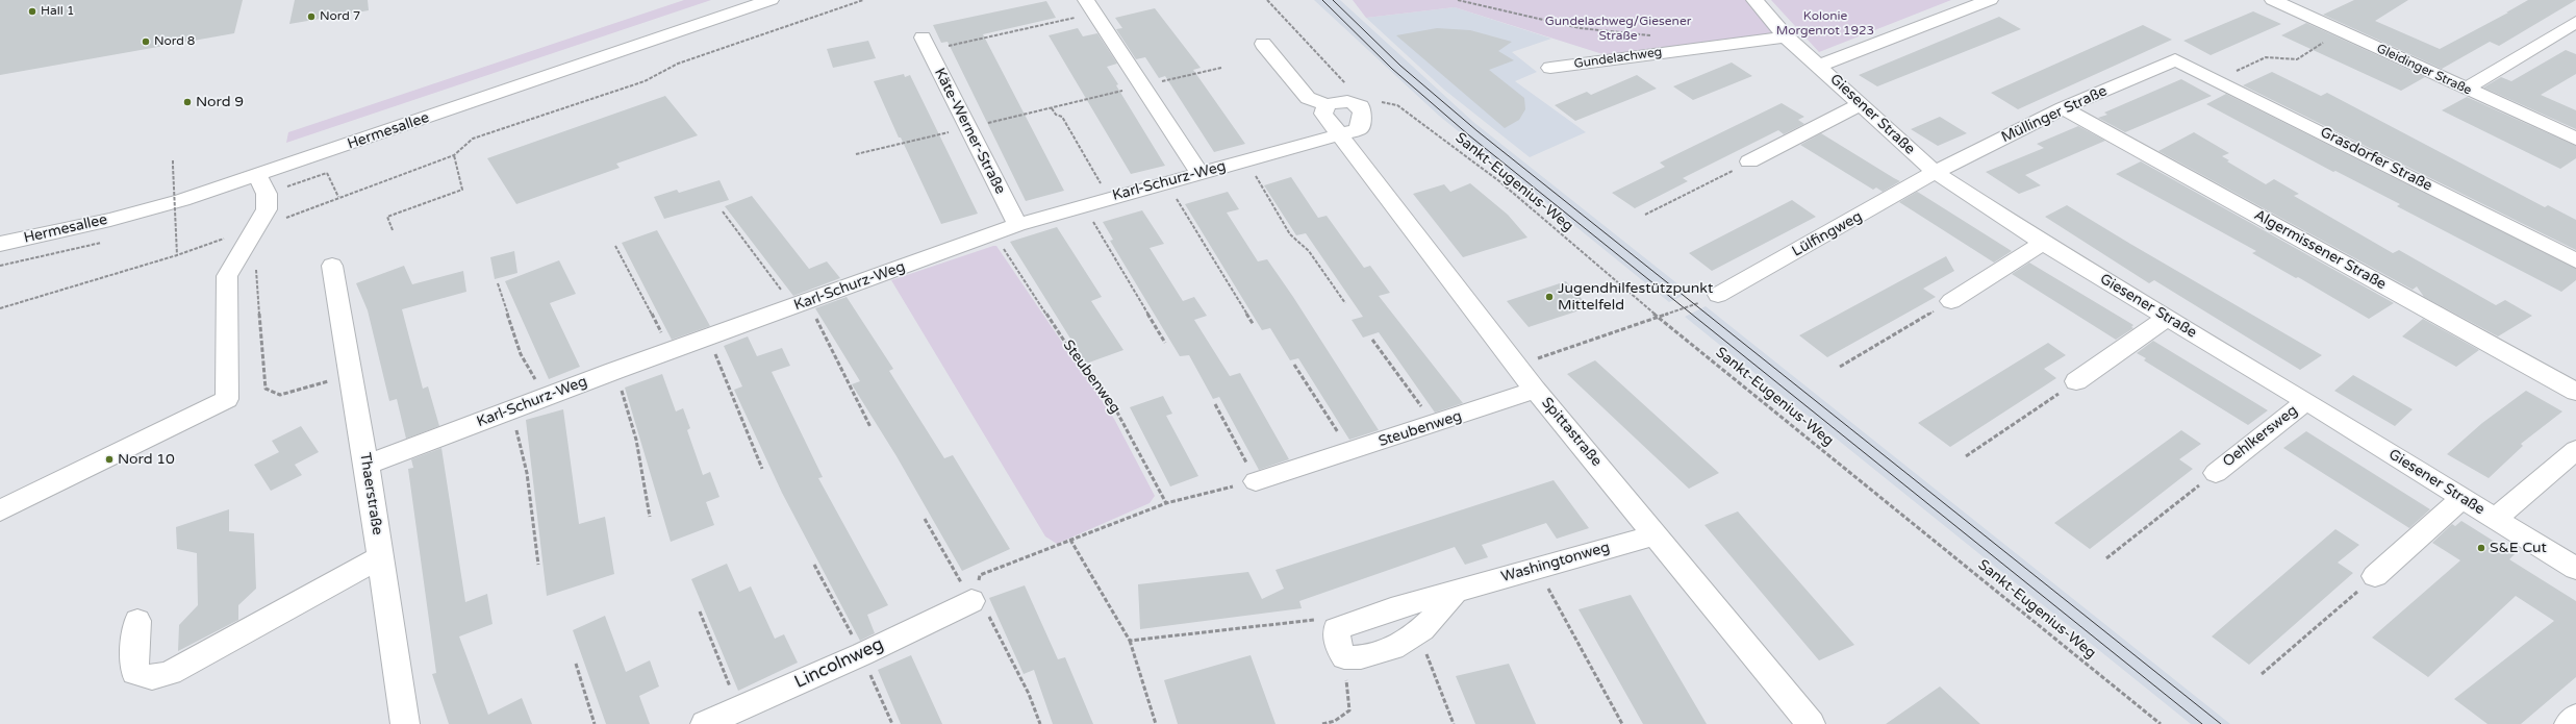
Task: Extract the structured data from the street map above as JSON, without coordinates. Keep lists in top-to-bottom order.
{
  "streets": {
    "street": [
      "Gundelachweg",
      "Gleidinger Straße",
      "Giesener Straße",
      "Müllinger Straße",
      "Hermesallee",
      "Käte-Werner-Straße",
      "Grasdorfer Straße",
      "Karl-Schurz-Weg",
      "Lülfingweg",
      "Algermissener Straße",
      "Steubenweg",
      "Spittastraße",
      "Oehlkersweg",
      "Thaerstraße",
      "Washingtonweg",
      "Lincolnweg"
    ],
    "path": ["Sankt-Eugenius-Weg"]
  },
  "crossings": [
    ["Gundelachweg", "Giesener Straße"],
    ["Giesener Straße", "Müllinger Straße"],
    ["Giesener Straße", "Lülfingweg"],
    ["Giesener Straße", "Oehlkersweg"],
    ["Müllinger Straße", "Grasdorfer Straße"],
    ["Müllinger Straße", "Lülfingweg"],
    ["Müllinger Straße", "Algermissener Straße"],
    ["Käte-Werner-Straße", "Karl-Schurz-Weg"],
    ["Karl-Schurz-Weg", "Steubenweg"],
    ["Karl-Schurz-Weg", "Spittastraße"],
    ["Karl-Schurz-Weg", "Thaerstraße"],
    ["Steubenweg", "Spittastraße"],
    ["Spittastraße", "Washingtonweg"]
  ],
  "parks": ["Kolonie Morgenrot 1923", "Gundelachweg/Giesener Straße"],
  "places": [
    "Hall 1",
    "Nord 7",
    "Nord 8",
    "Nord 9",
    "Jugendhilfestützpunkt Mittelfeld",
    "Nord 10",
    "S&E Cut"
  ]
}
